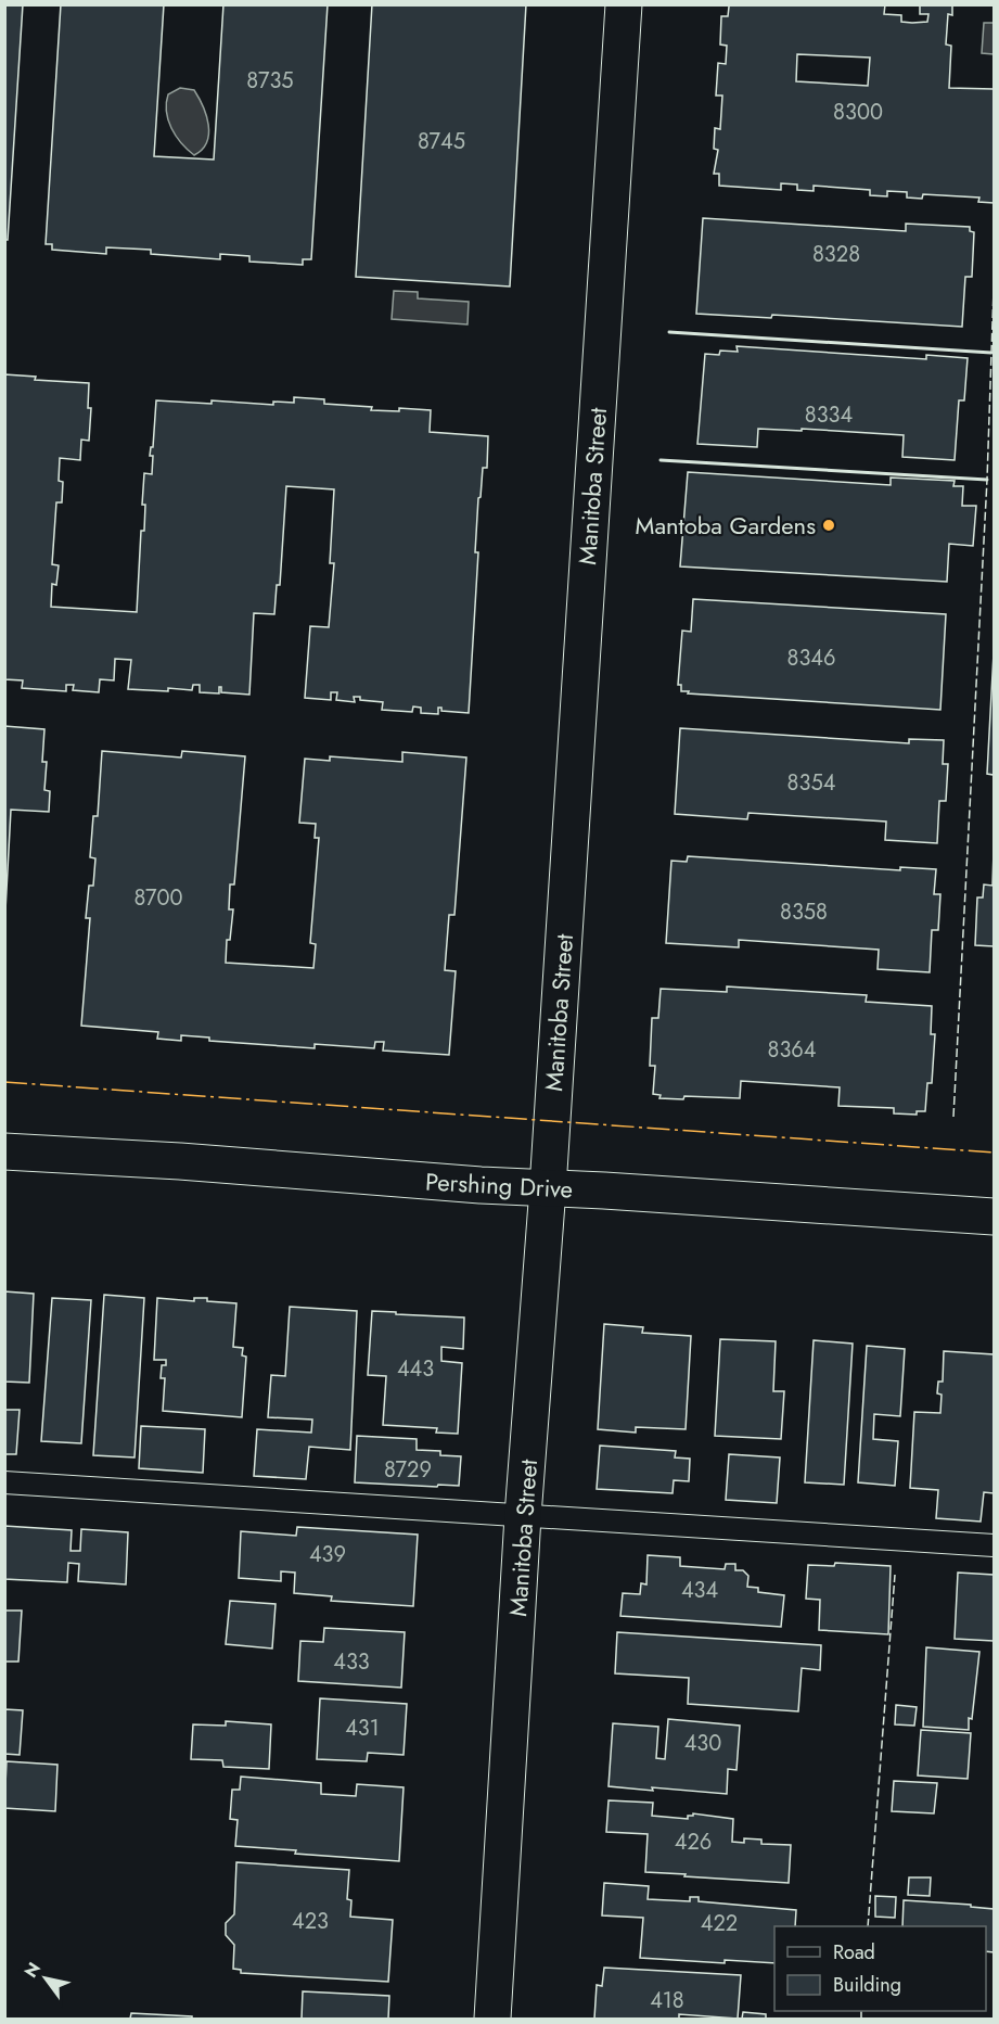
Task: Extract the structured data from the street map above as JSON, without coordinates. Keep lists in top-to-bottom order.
{
  "streets": {
    "street": ["Manitoba Street", "Pershing Drive"]
  },
  "crossings": [
    ["Manitoba Street", "Pershing Drive"]
  ],
  "places": ["Mantoba Gardens"],
  "house_numbers": [
    "8735",
    "8300",
    "8745",
    "8328",
    "8334",
    "8346",
    "8354",
    "8700",
    "8358",
    "8364",
    "443",
    "8729",
    "439",
    "434",
    "433",
    "431",
    "430",
    "426",
    "423",
    "422",
    "418"
  ],
  "legend": ["Road", "Building"],
  "north": "top left"
}
